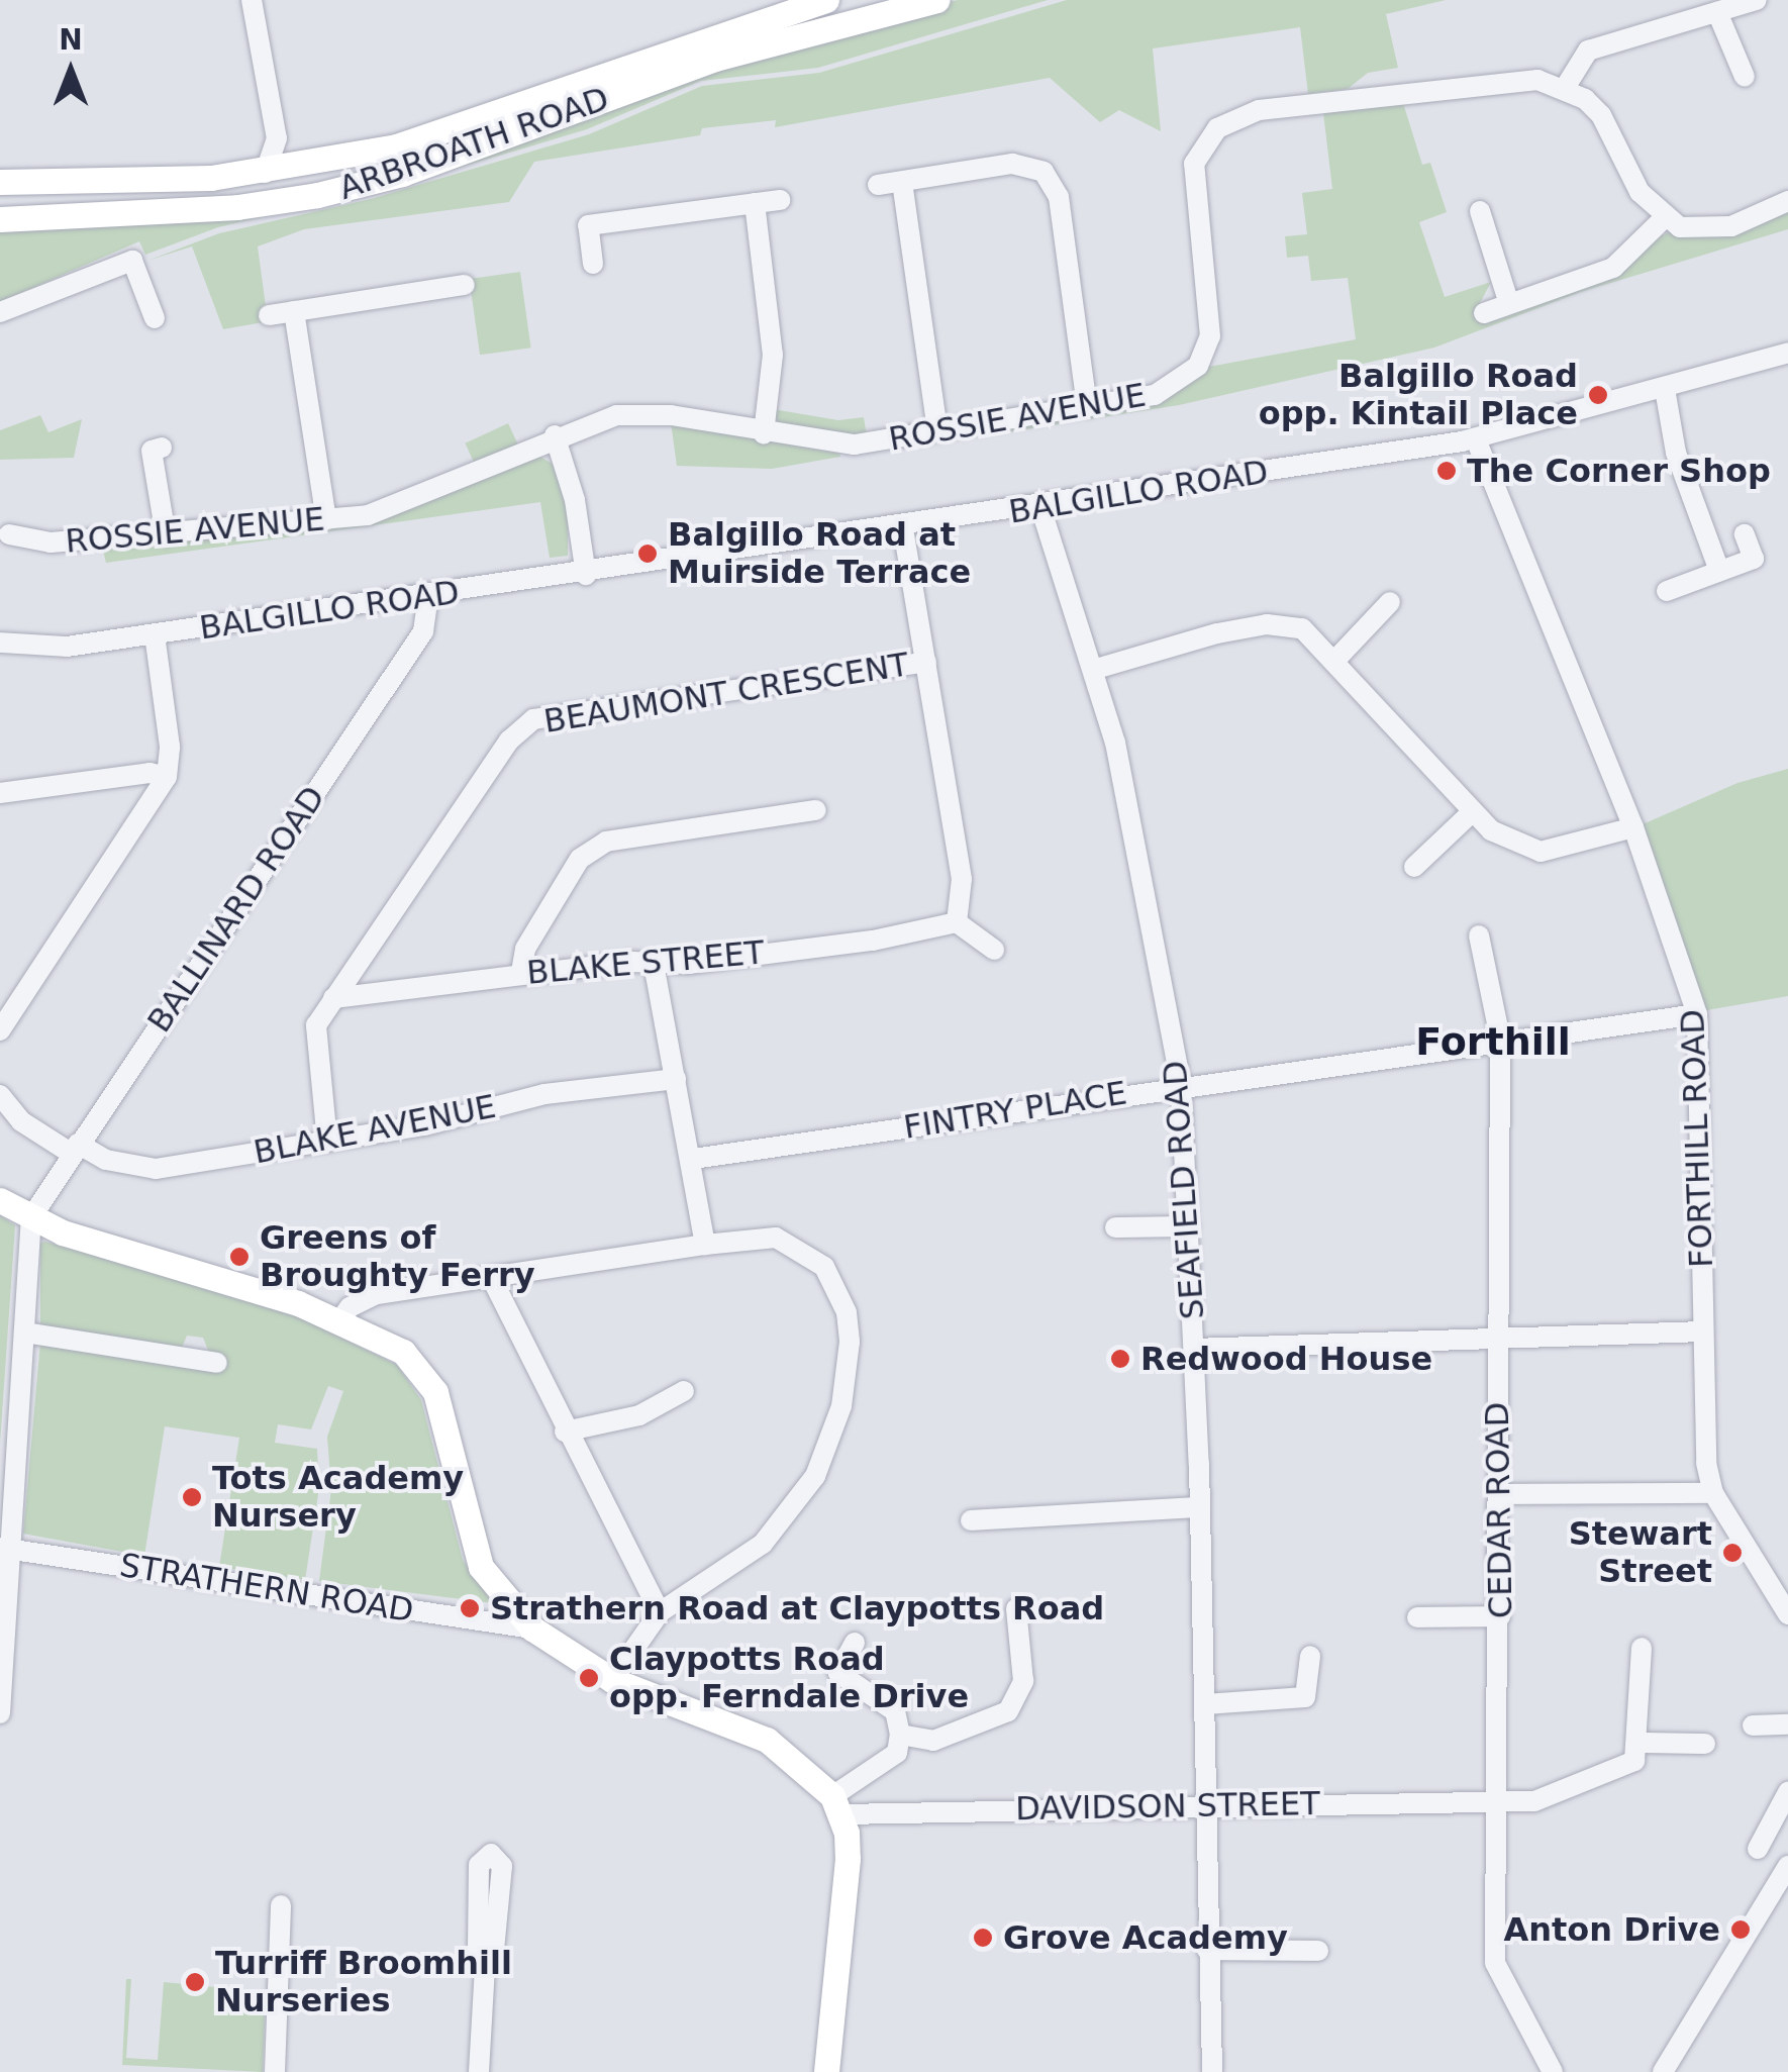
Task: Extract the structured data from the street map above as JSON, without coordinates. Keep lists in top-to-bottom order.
{
  "streets": {
    "main road": ["ARBROATH ROAD"],
    "street": [
      "ROSSIE AVENUE",
      "BALGILLO ROAD",
      "BEAUMONT CRESCENT",
      "BALLINARD ROAD",
      "BLAKE STREET",
      "FINTRY PLACE",
      "BLAKE AVENUE",
      "FORTHILL ROAD",
      "SEAFIELD ROAD",
      "CEDAR ROAD",
      "STRATHERN ROAD",
      "DAVIDSON STREET"
    ]
  },
  "crossings": [
    ["BALGILLO ROAD", "BALLINARD ROAD"],
    ["BALGILLO ROAD", "FORTHILL ROAD"],
    ["BALGILLO ROAD", "SEAFIELD ROAD"],
    ["BEAUMONT CRESCENT", "BLAKE STREET"],
    ["BEAUMONT CRESCENT", "BLAKE AVENUE"],
    ["BALLINARD ROAD", "BLAKE AVENUE"],
    ["FINTRY PLACE", "FORTHILL ROAD"],
    ["FINTRY PLACE", "SEAFIELD ROAD"],
    ["FINTRY PLACE", "CEDAR ROAD"],
    ["SEAFIELD ROAD", "DAVIDSON STREET"],
    ["CEDAR ROAD", "DAVIDSON STREET"]
  ],
  "districts": ["Forthill"],
  "places": [
    "Balgillo Road opp. Kintail Place",
    "The Corner Shop",
    "Balgillo Road at Muirside Terrace",
    "Greens of Broughty Ferry",
    "Redwood House",
    "Tots Academy Nursery",
    "Stewart Street",
    "Strathern Road at Claypotts Road",
    "Claypotts Road opp. Ferndale Drive",
    "Anton Drive",
    "Grove Academy",
    "Turriff Broomhill Nurseries"
  ],
  "north": "top"
}
